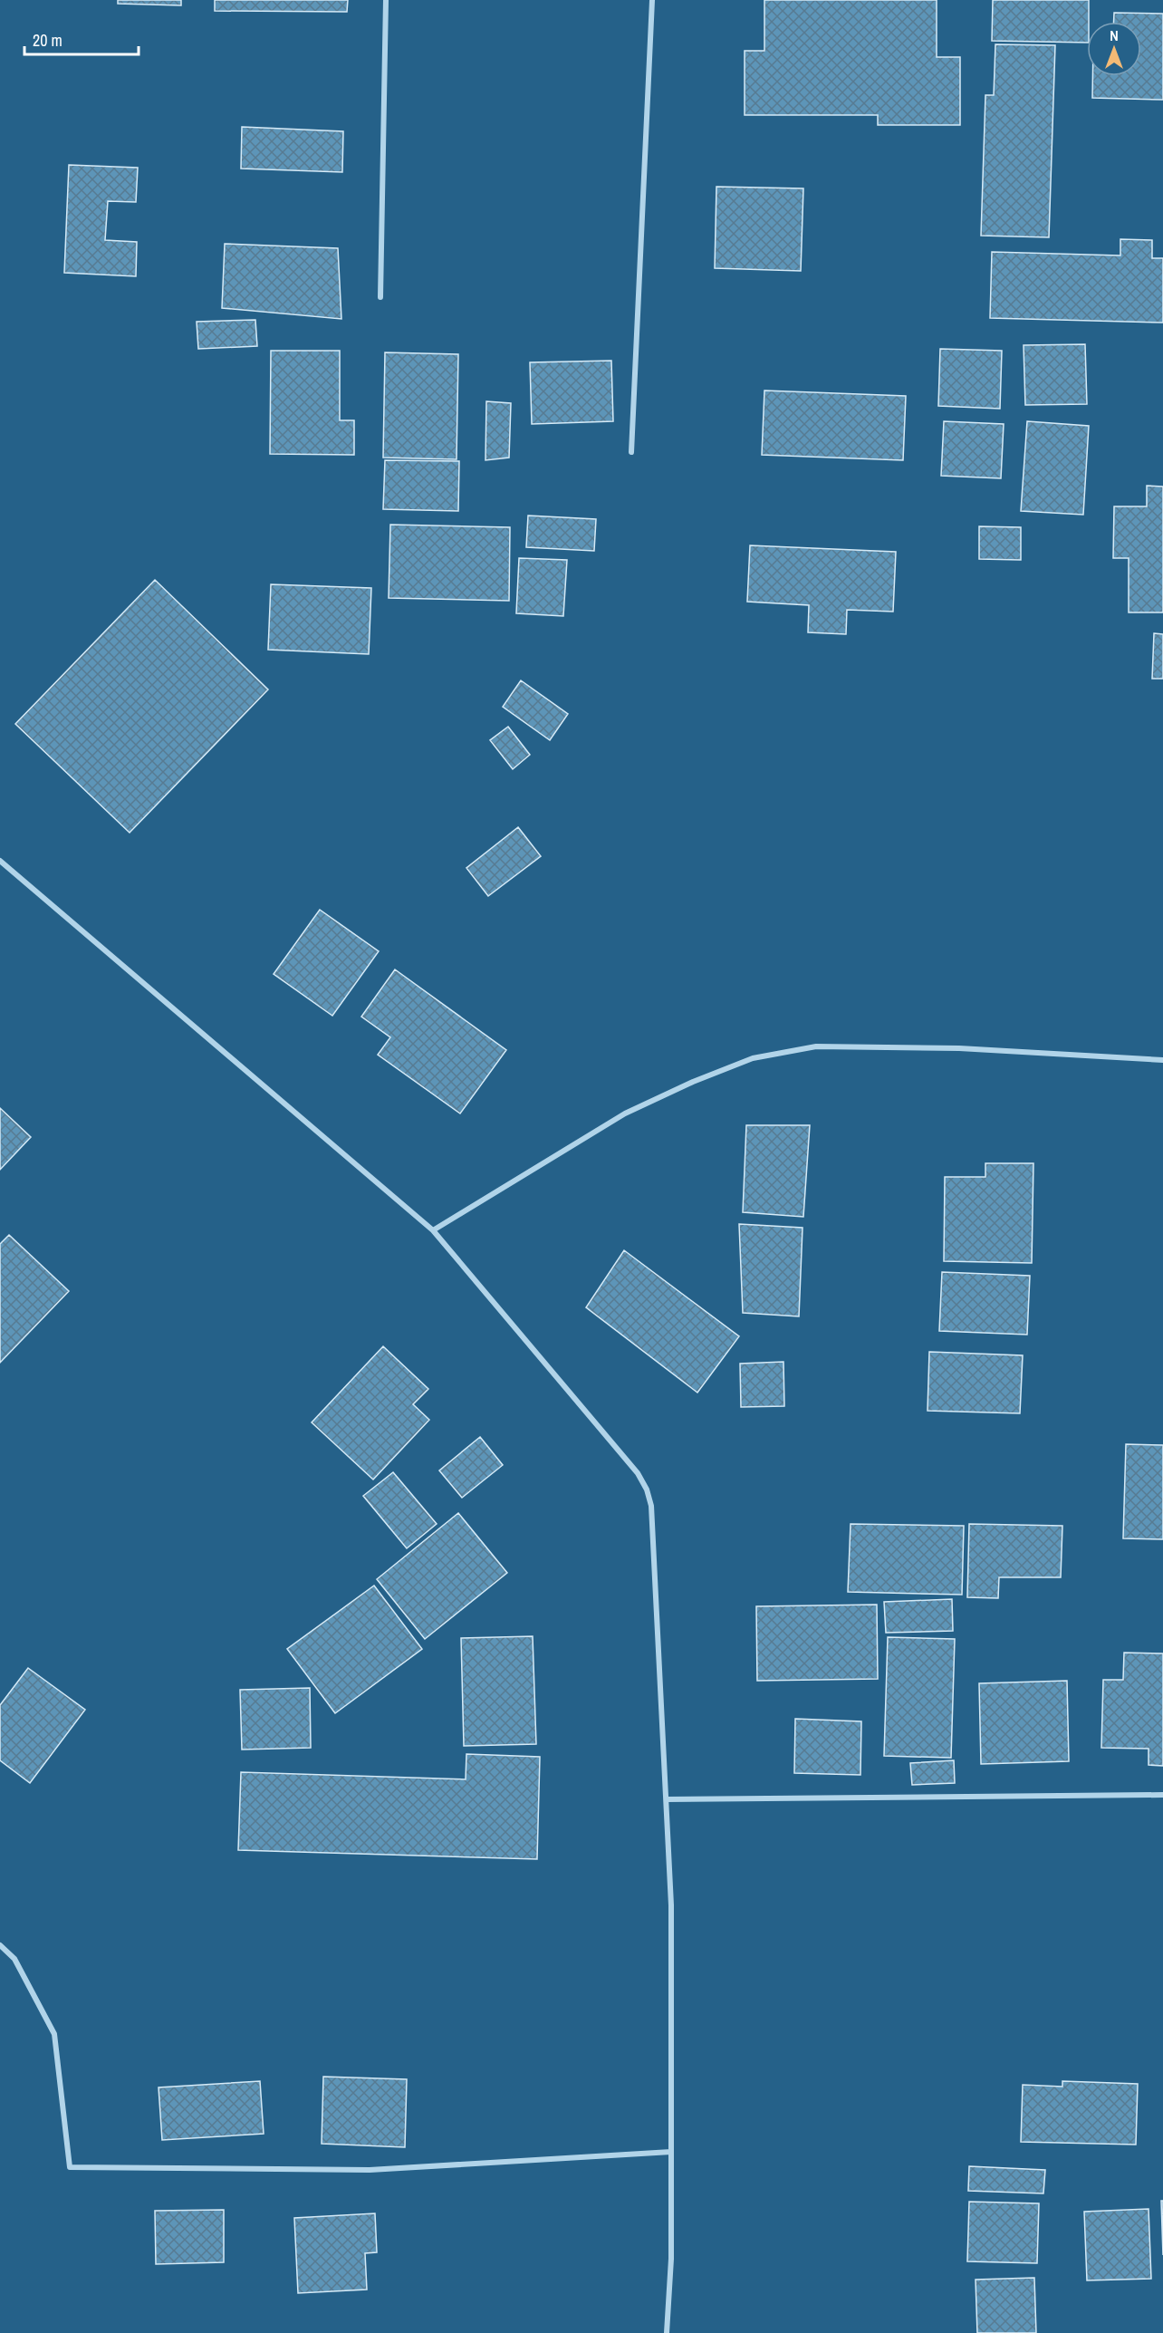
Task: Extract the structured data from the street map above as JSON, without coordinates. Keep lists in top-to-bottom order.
{
  "scale_bar": "20 m",
  "north": "top"
}
